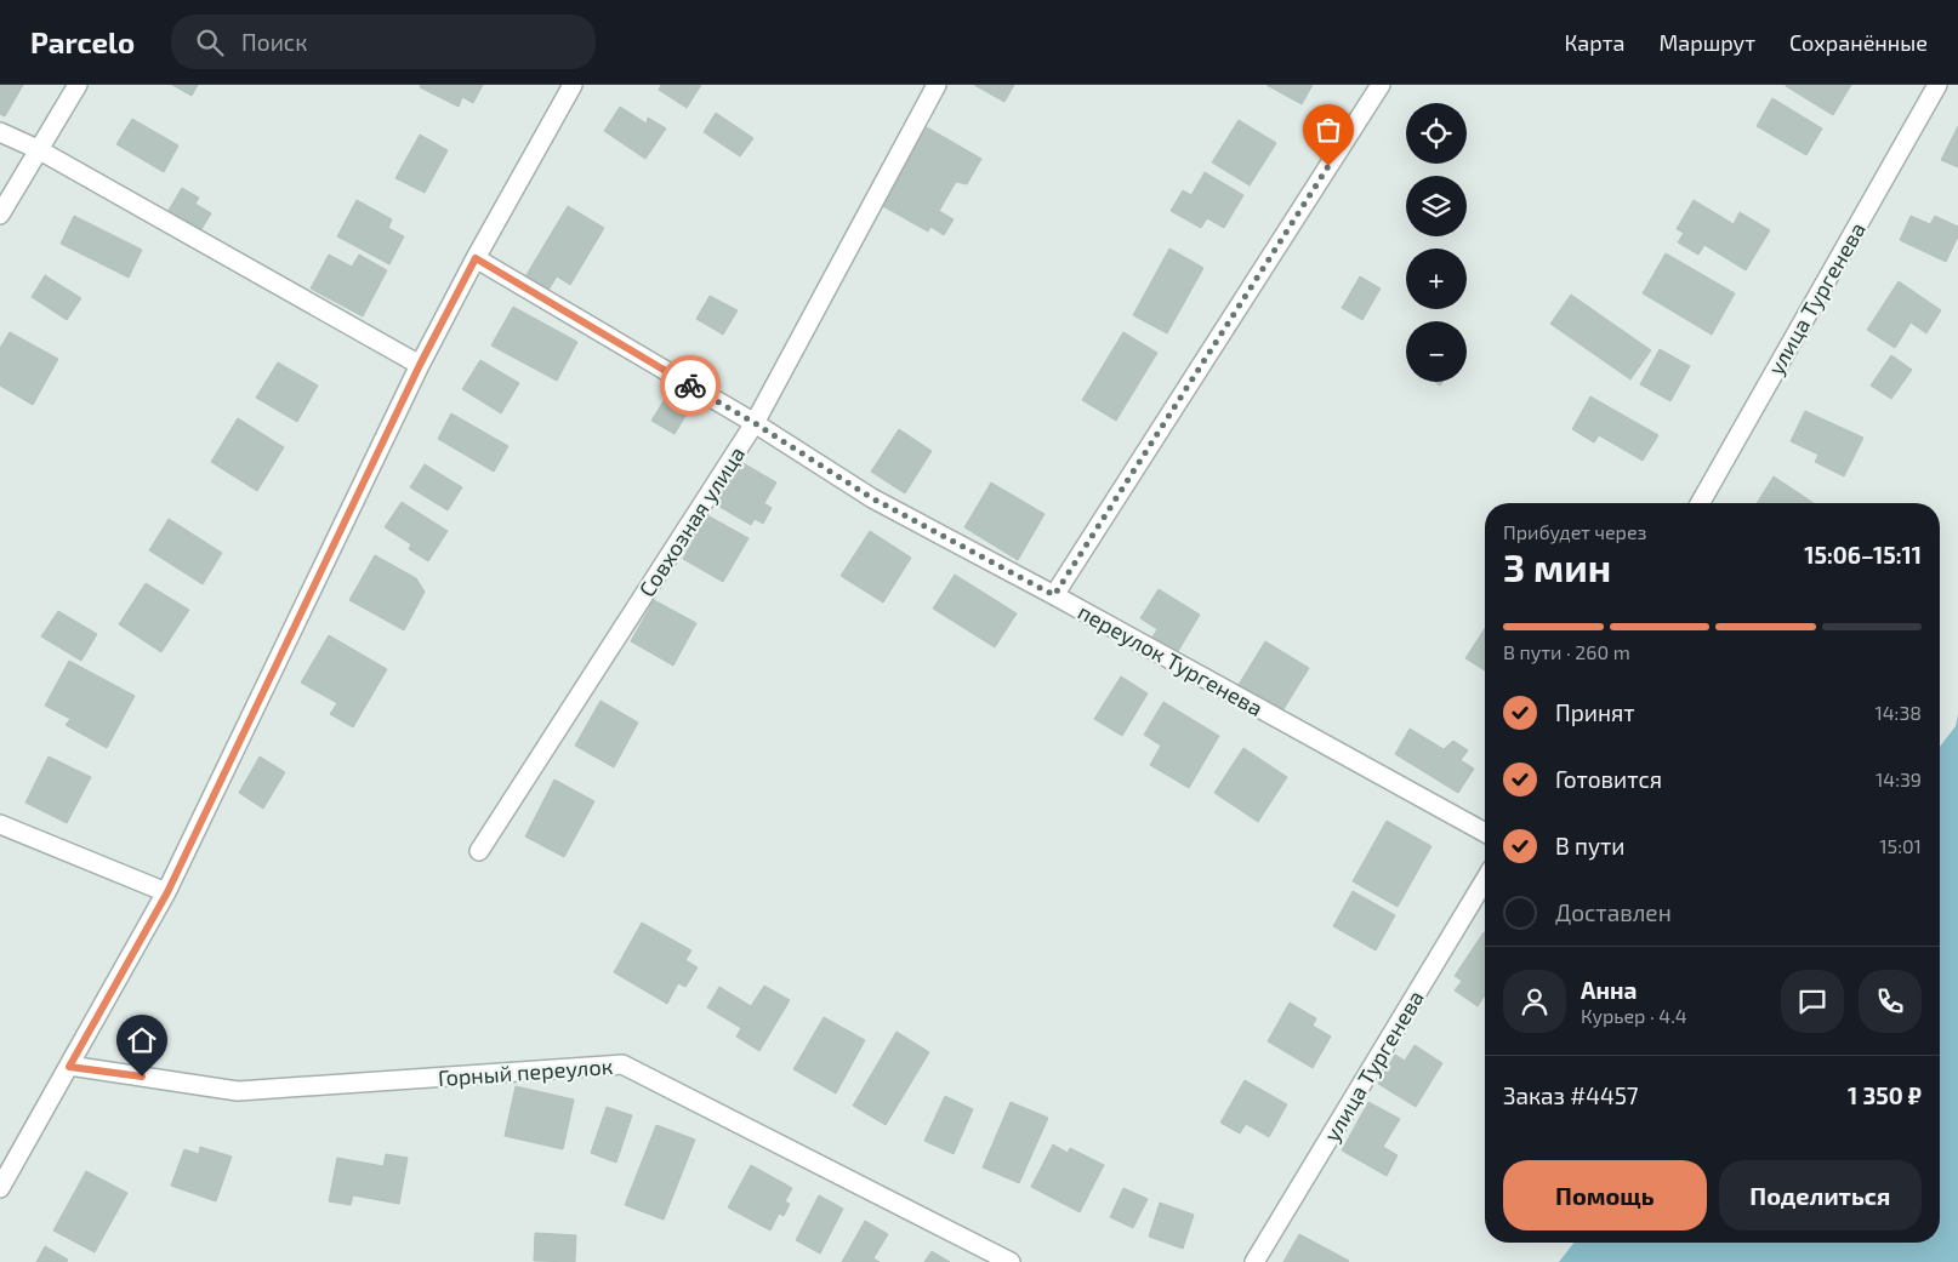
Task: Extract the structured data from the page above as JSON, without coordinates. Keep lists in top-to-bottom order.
{
  "streets": {
    "street": [
      "улица Тургенева",
      "Совхозная улица",
      "переулок Тургенева",
      "Горный переулок"
    ]
  },
  "crossings": [
    ["Совхозная улица", "переулок Тургенева"]
  ],
  "page": {
    "header": "Parcelo",
    "search": "Поиск",
    "nav": ["Карта", "Маршрут", "Сохранённые"],
    "map_buttons": ["+", "−"],
    "heading": ["3 мин", "Прибудет через", "15:06–15:11"],
    "panel": [
      "Анна",
      "Курьер · 4.4",
      "Заказ #4457",
      "1 350 ₽"
    ],
    "bar": "В пути · 260 m",
    "list": [
      ["Принят", "14:38"],
      ["Готовится", "14:39"],
      ["В пути", "15:01"],
      "Доставлен"
    ],
    "buttons": ["Помощь", "Поделиться"]
  }
}
